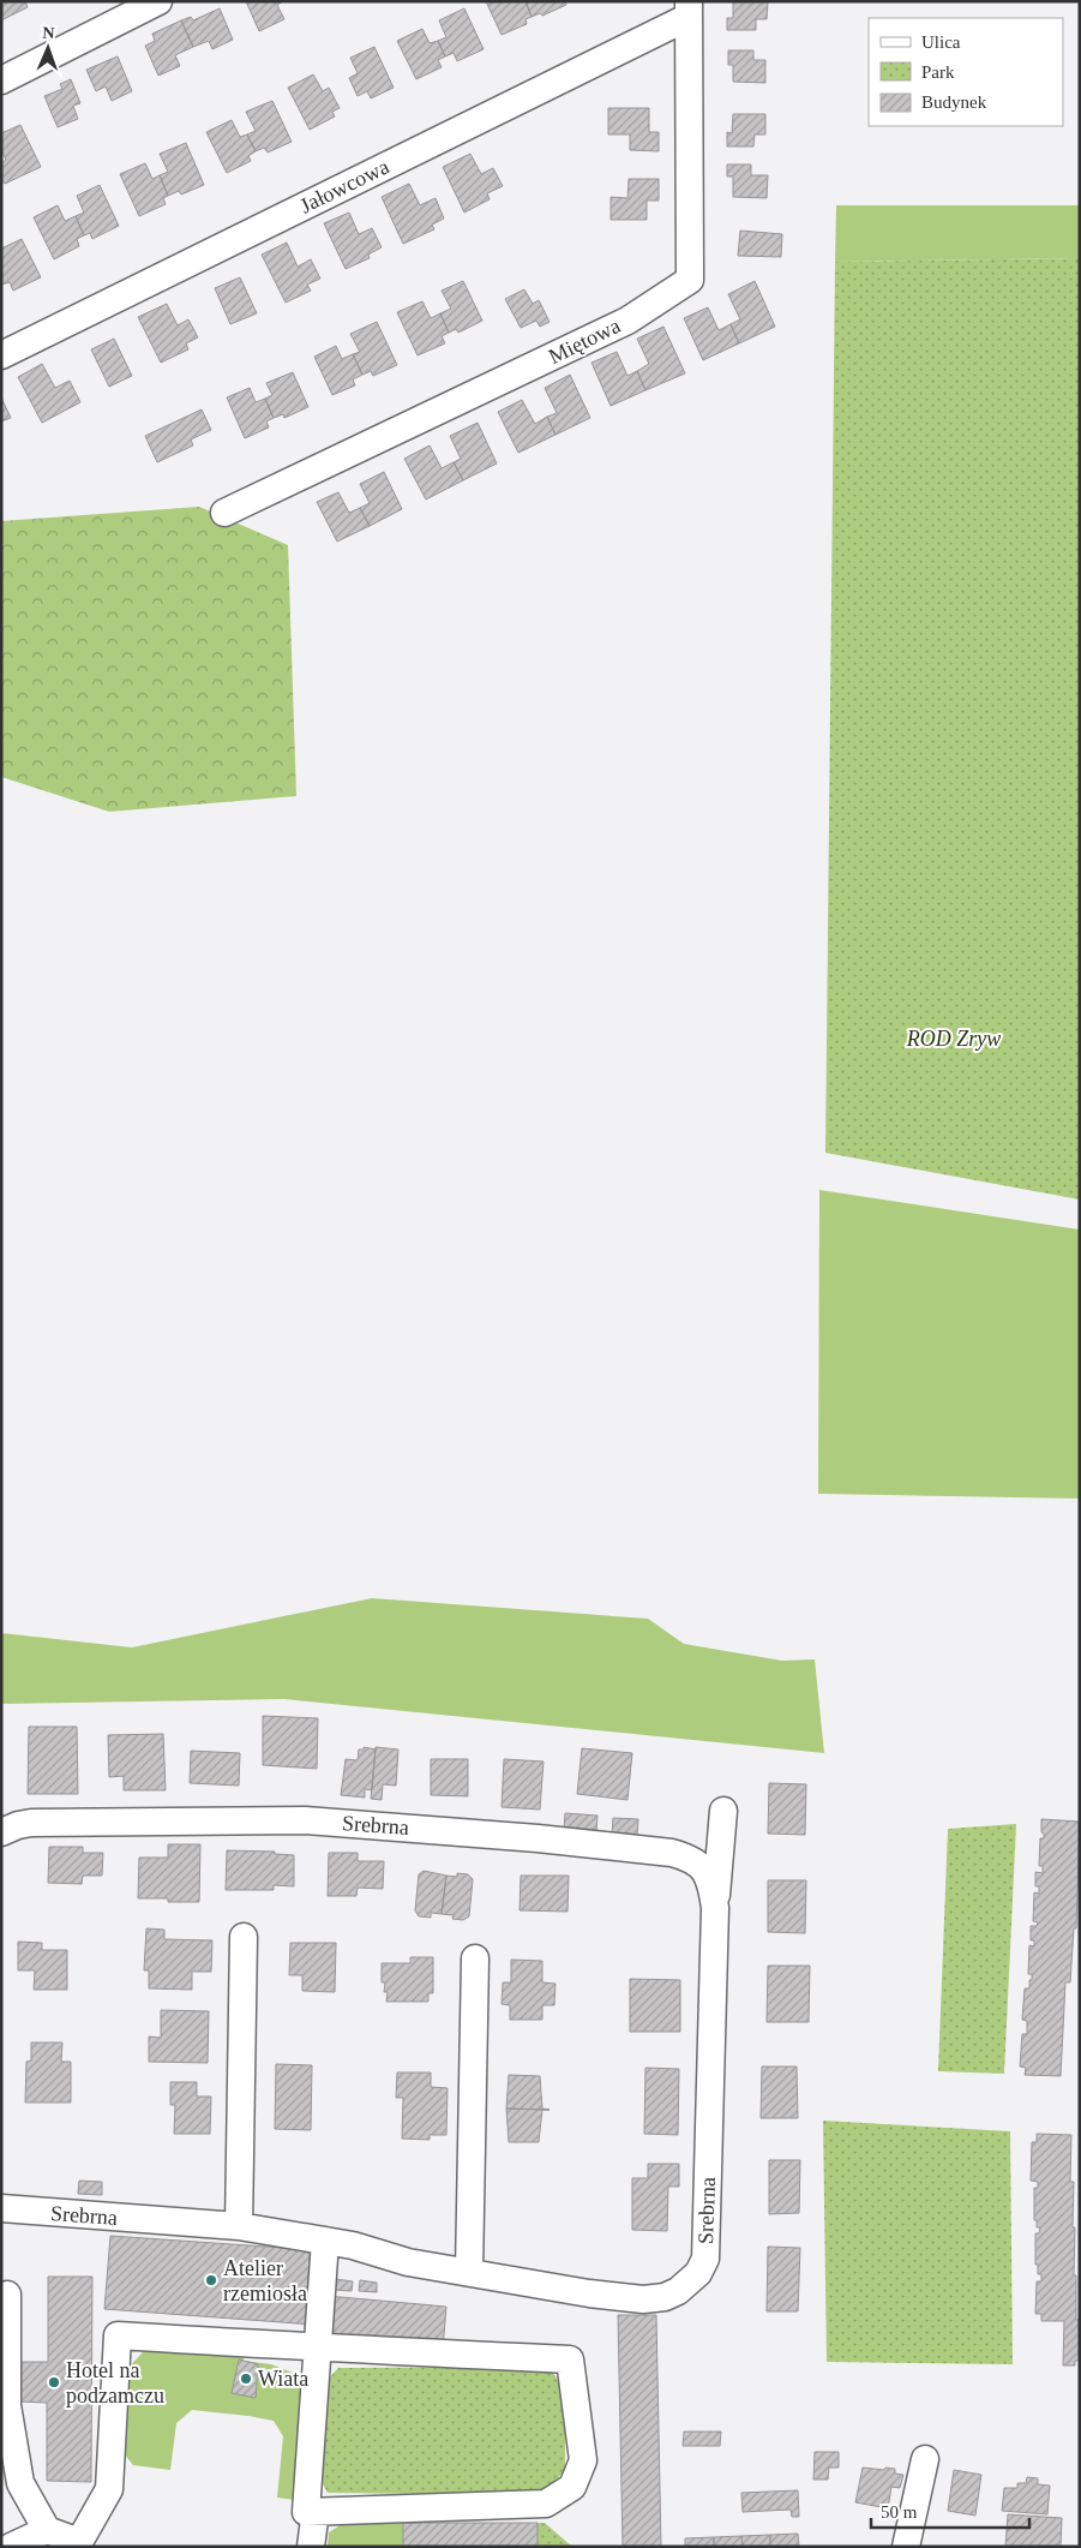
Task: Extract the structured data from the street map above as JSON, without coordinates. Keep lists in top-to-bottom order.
{
  "streets": {
    "street": ["Jałowcowa", "Miętowa", "Srebrna"]
  },
  "crossings": [
    ["Jałowcowa", "Miętowa"]
  ],
  "parks": ["ROD Zryw"],
  "places": ["Atelier rzemiosła", "Wiata", "Hotel na podzamczu"],
  "legend": ["Ulica", "Park", "Budynek"],
  "scale_bar": "50 m",
  "north": "top"
}
